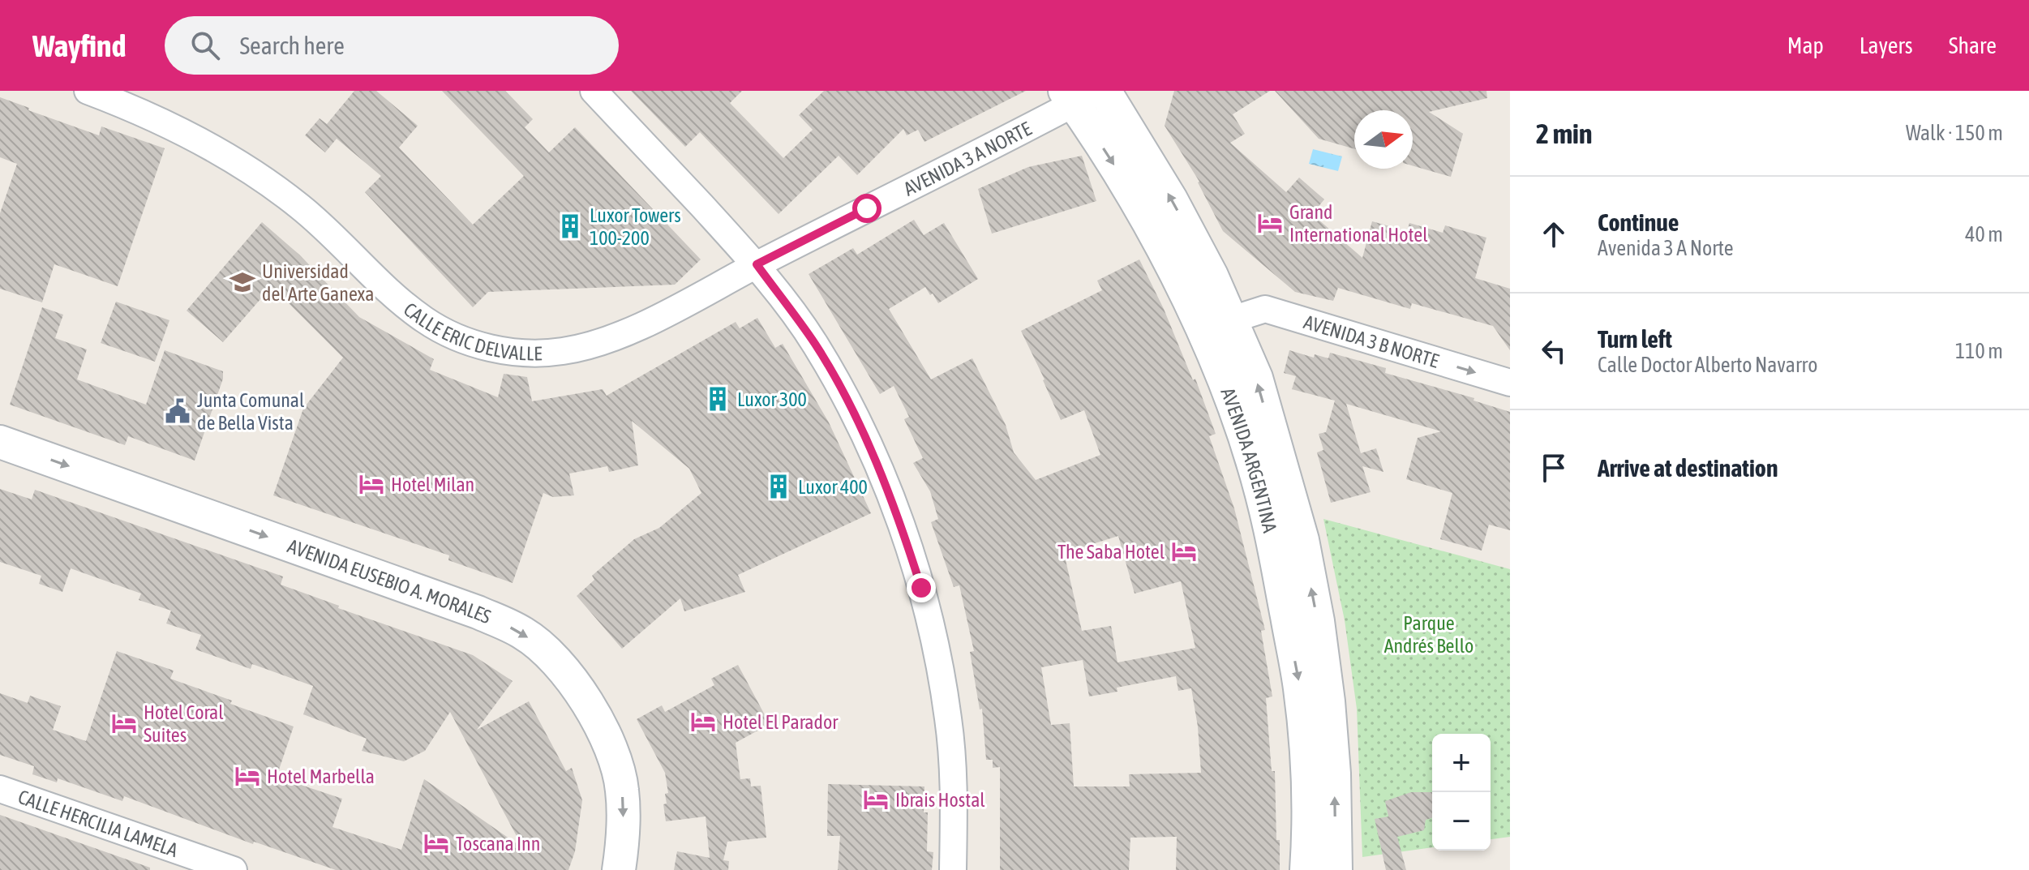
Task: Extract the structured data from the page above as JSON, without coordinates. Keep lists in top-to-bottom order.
{
  "streets": {
    "street": [
      "AVENIDA 3 A NORTE",
      "CALLE ERIC DELVALLE",
      "AVENIDA 3 B NORTE",
      "AVENIDA ARGENTINA",
      "AVENIDA EUSEBIO A. MORALES",
      "CALLE HERCILIA LAMELA"
    ]
  },
  "crossings": [
    ["AVENIDA 3 A NORTE", "CALLE ERIC DELVALLE"],
    ["AVENIDA 3 A NORTE", "AVENIDA ARGENTINA"],
    ["AVENIDA 3 B NORTE", "AVENIDA ARGENTINA"]
  ],
  "one_way": ["AVENIDA 3 B NORTE", "AVENIDA EUSEBIO A. MORALES"],
  "parks": ["Parque Andrés Bello"],
  "places": {
    "hotel": [
      "Grand International Hotel",
      "Hotel Milan",
      "The Saba Hotel",
      "Hotel El Parador",
      "Hotel Coral Suites",
      "Hotel Marbella",
      "Ibrais Hostal",
      "Toscana Inn"
    ],
    "building": ["Luxor Towers 100-200", "Luxor 300", "Luxor 400"],
    "school or university": ["Universidad del Arte Ganexa"],
    "public building": ["Junta Comunal de Bella Vista"]
  },
  "north": "right",
  "page": {
    "header": "Wayfind",
    "search": "Search here",
    "nav": ["Map", "Layers", "Share"],
    "heading": ["2 min", "Walk · 150 m"],
    "list": [
      ["Continue", "Avenida 3 A Norte", "40 m"],
      ["Turn left", "Calle Doctor Alberto Navarro", "110 m"],
      "Arrive at destination"
    ],
    "map_buttons": ["+", "−"]
  }
}
